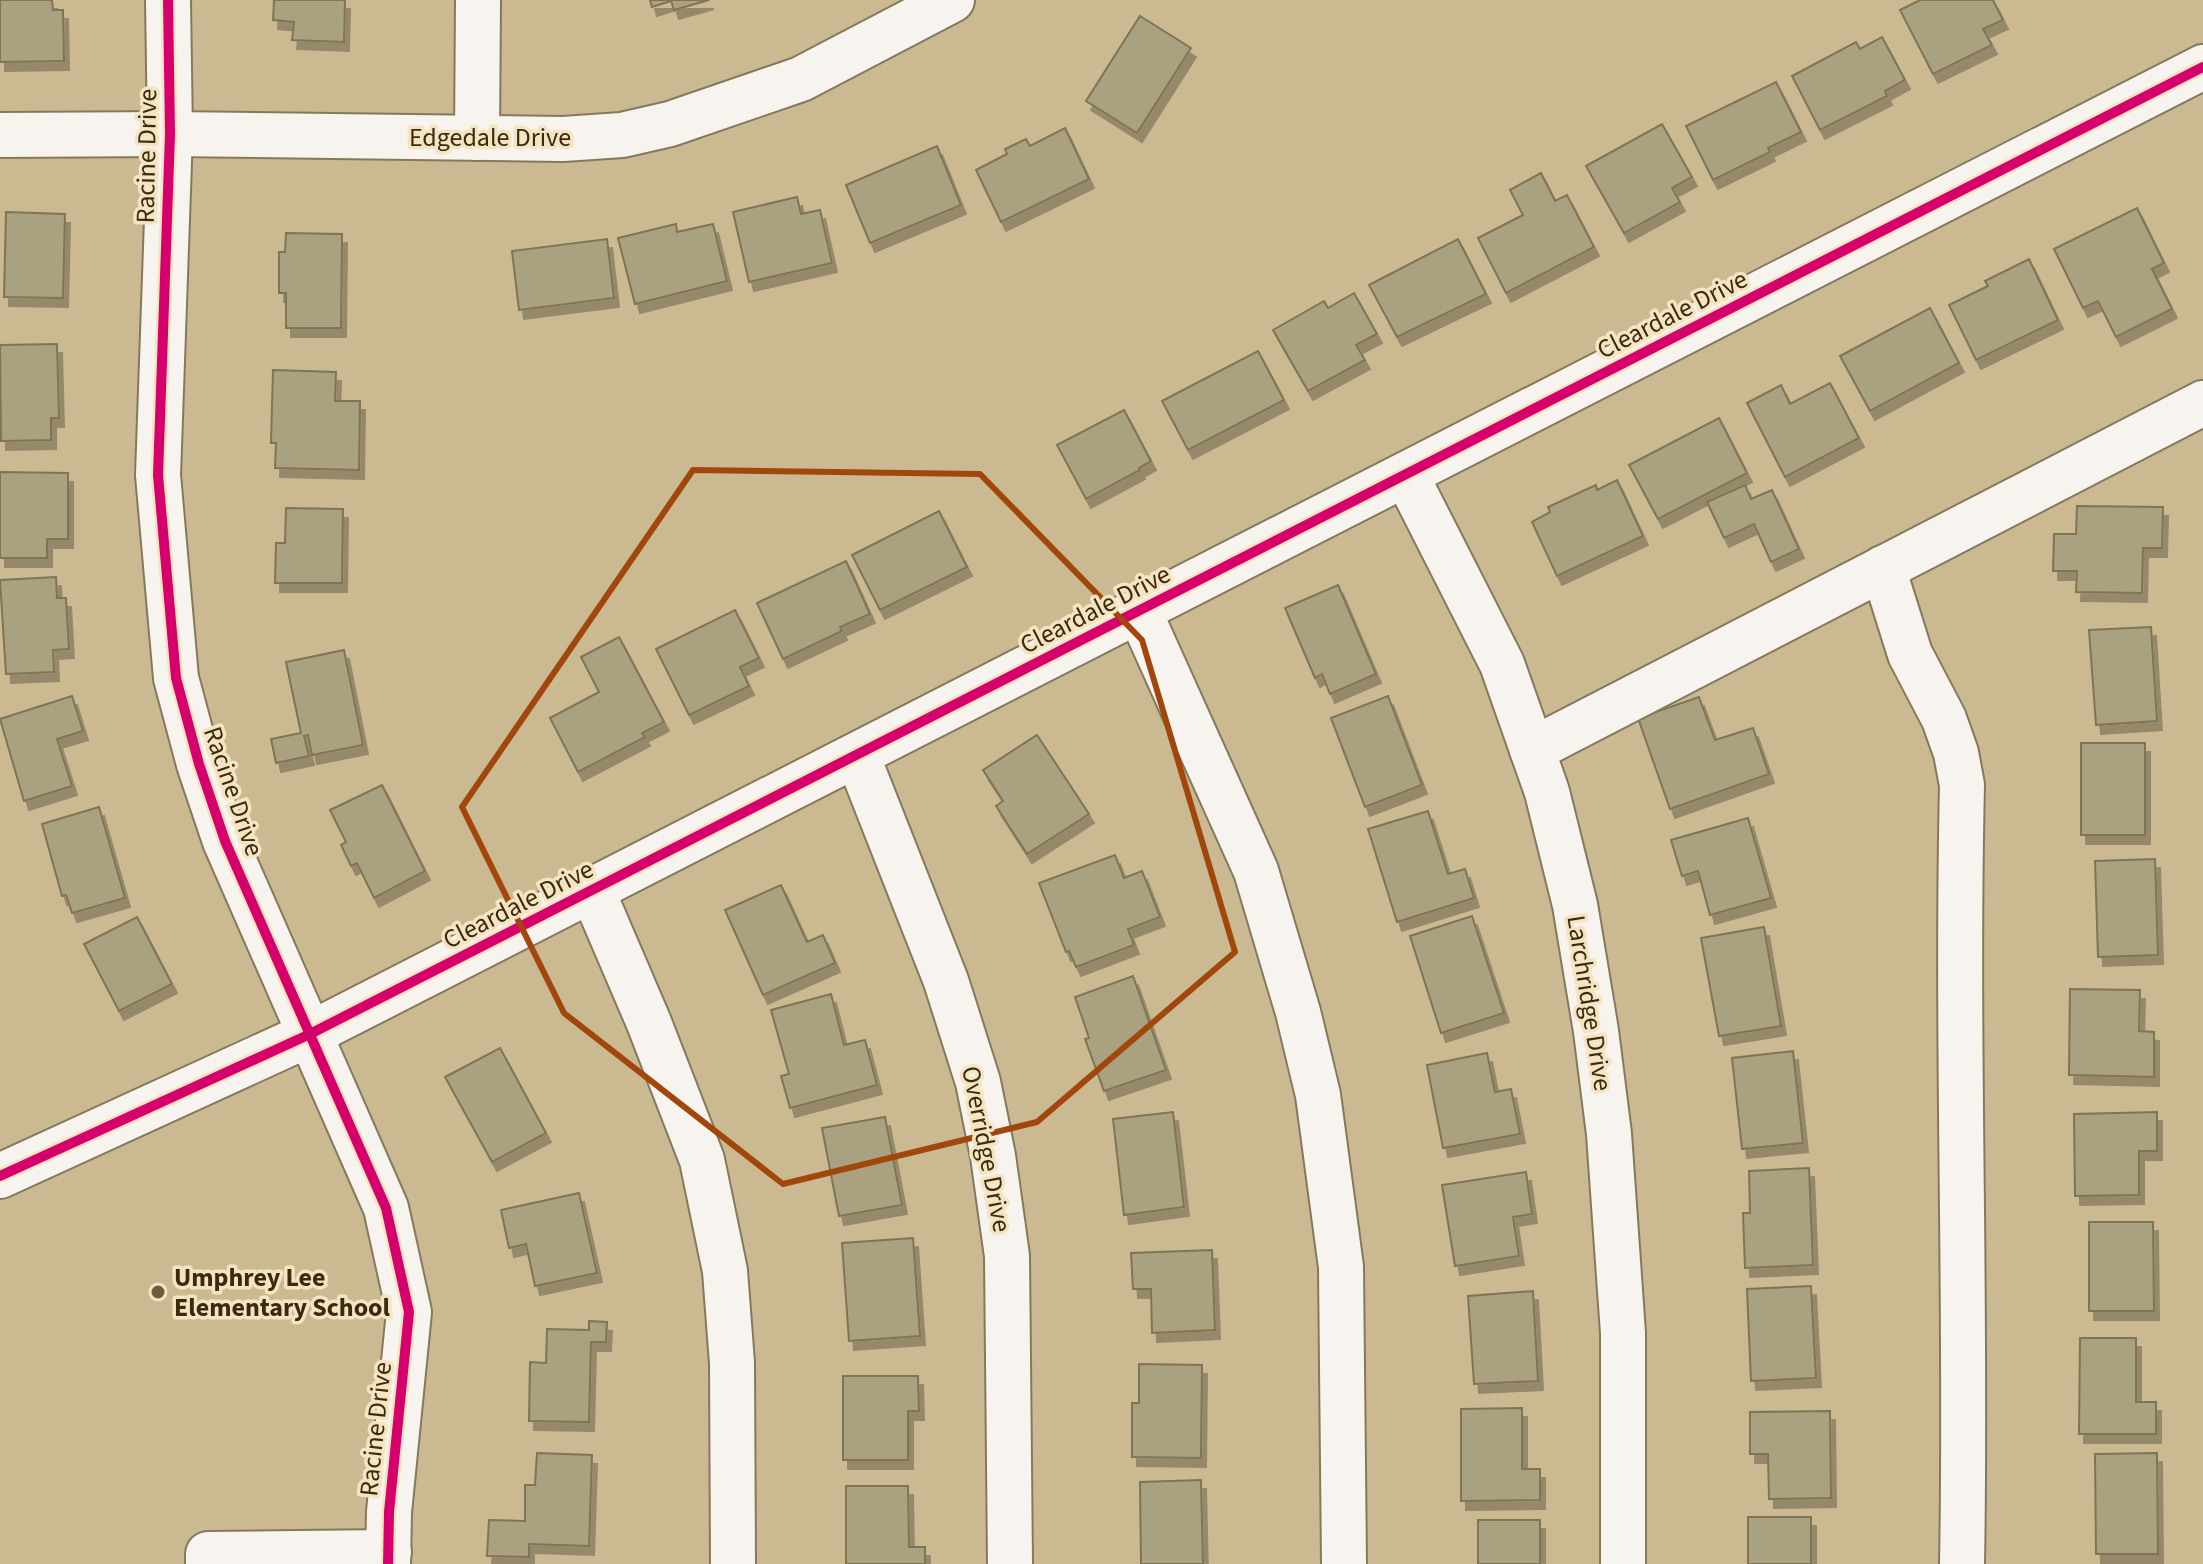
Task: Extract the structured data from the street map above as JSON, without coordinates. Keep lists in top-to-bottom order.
{
  "streets": {
    "street": [
      "Edgedale Drive",
      "Racine Drive",
      "Cleardale Drive",
      "Larchridge Drive",
      "Overridge Drive"
    ]
  },
  "crossings": [
    ["Edgedale Drive", "Racine Drive"],
    ["Racine Drive", "Cleardale Drive"],
    ["Cleardale Drive", "Larchridge Drive"],
    ["Cleardale Drive", "Overridge Drive"]
  ],
  "places": ["Umphrey Lee Elementary School"]
}
